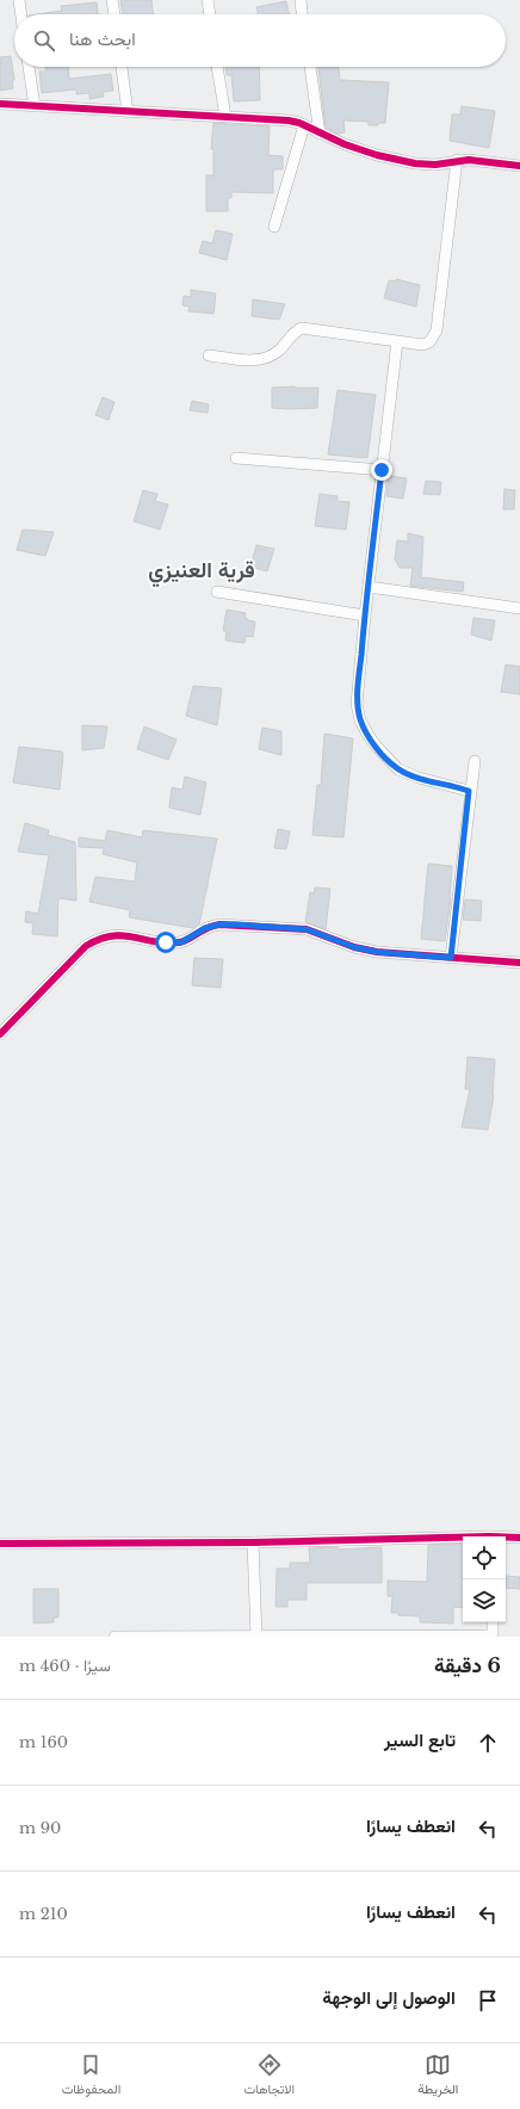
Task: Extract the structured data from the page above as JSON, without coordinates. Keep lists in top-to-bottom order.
{
  "districts": ["قرية العنيزي"],
  "page": {
    "search": "ابحث هنا",
    "heading": ["6 دقيقة", "سيرًا · 460 m"],
    "list": [
      ["تابع السير", "160 m"],
      ["انعطف يسارًا", "90 m"],
      ["انعطف يسارًا", "210 m"],
      "الوصول إلى الوجهة"
    ],
    "nav": ["الخريطة", "الاتجاهات", "المحفوظات"]
  }
}
